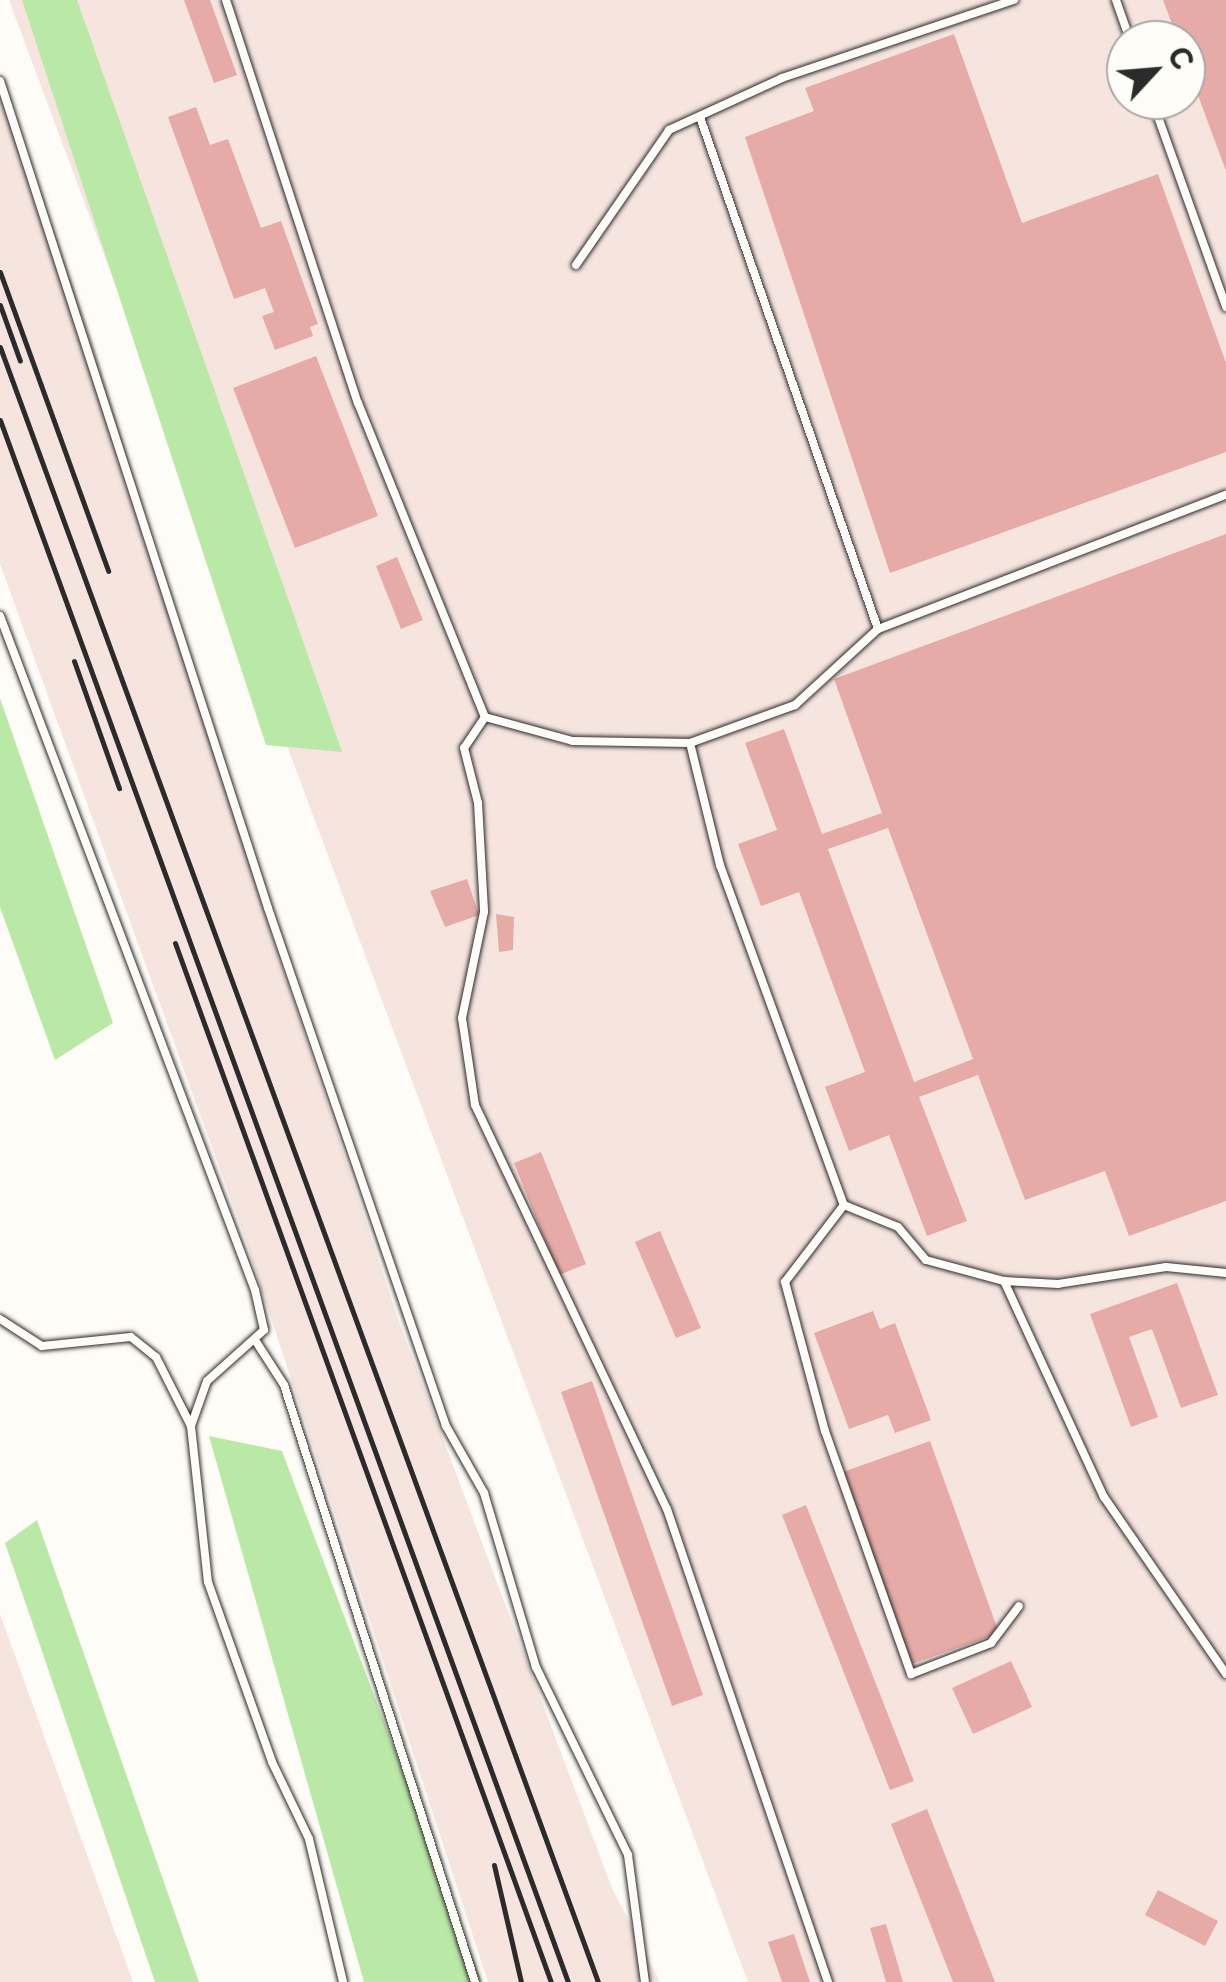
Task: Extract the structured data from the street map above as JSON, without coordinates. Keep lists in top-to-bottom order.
{
  "north": "top right"
}
